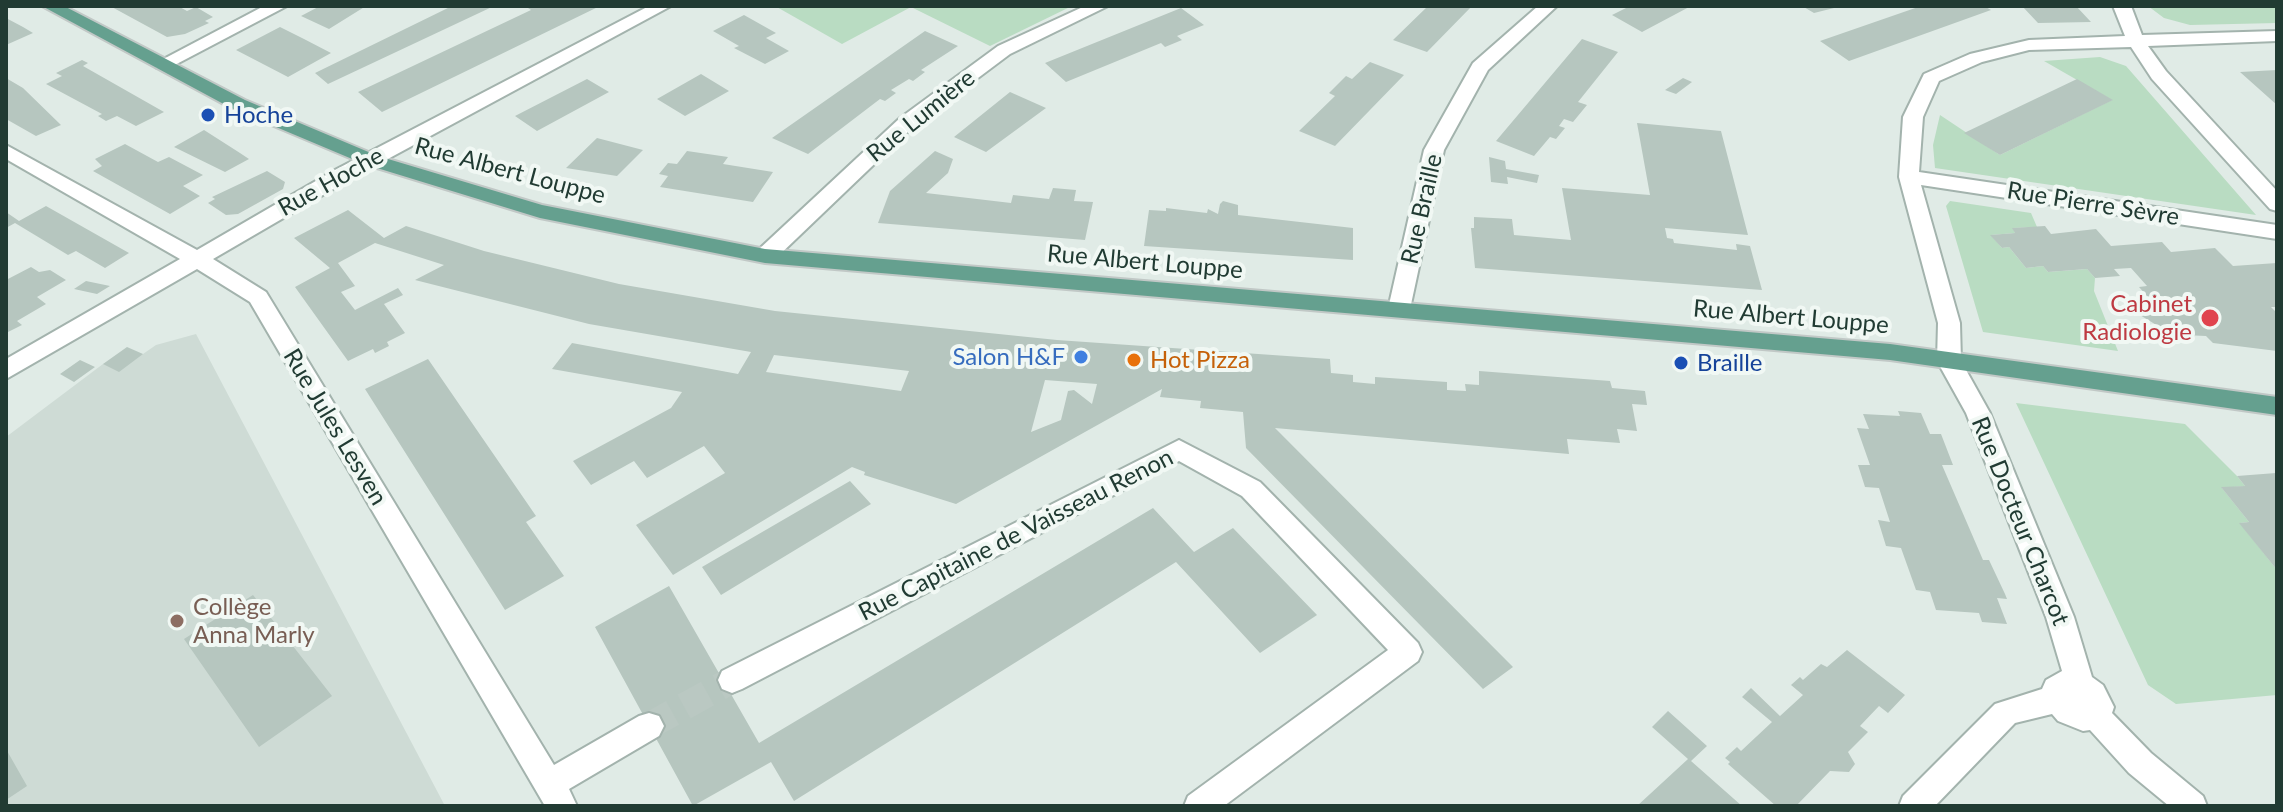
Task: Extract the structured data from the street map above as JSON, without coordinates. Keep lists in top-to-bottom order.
{
  "streets": {
    "main road": ["Rue Albert Louppe"],
    "street": [
      "Rue Lumière",
      "Rue Hoche",
      "Rue Pierre Sèvre",
      "Rue Braille",
      "Rue Jules Lesven",
      "Rue Docteur Charcot",
      "Rue Capitaine de Vaisseau Renon"
    ]
  },
  "crossings": [
    ["Rue Lumière", "Rue Albert Louppe"],
    ["Rue Albert Louppe", "Rue Hoche"],
    ["Rue Albert Louppe", "Rue Braille"],
    ["Rue Albert Louppe", "Rue Docteur Charcot"],
    ["Rue Hoche", "Rue Jules Lesven"]
  ],
  "places": [
    "Hoche",
    "Cabinet Radiologie",
    "Salon H&F",
    "Hot Pizza",
    "Braille",
    "Collège Anna Marly"
  ]
}
